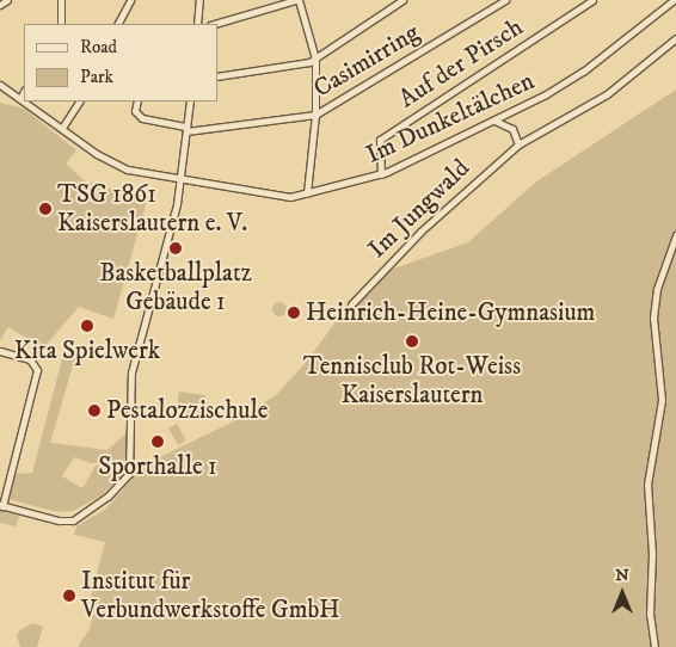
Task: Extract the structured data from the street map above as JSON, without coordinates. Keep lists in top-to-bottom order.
{
  "streets": {
    "street": [
      "Casimirring",
      "Auf der Pirsch",
      "Im Dunkeltälchen",
      "Im Jungwald"
    ]
  },
  "crossings": [
    ["Auf der Pirsch", "Im Dunkeltälchen"]
  ],
  "places": [
    "TSG 1861 Kaiserslautern e. V.",
    "Basketballplatz Gebäude 1",
    "Heinrich-Heine-Gymnasium",
    "Kita Spielwerk",
    "Tennisclub Rot-Weiss Kaiserslautern",
    "Pestalozzischule",
    "Sporthalle 1",
    "Institut für Verbundwerkstoffe GmbH"
  ],
  "legend": ["Road", "Park"],
  "north": "top"
}
